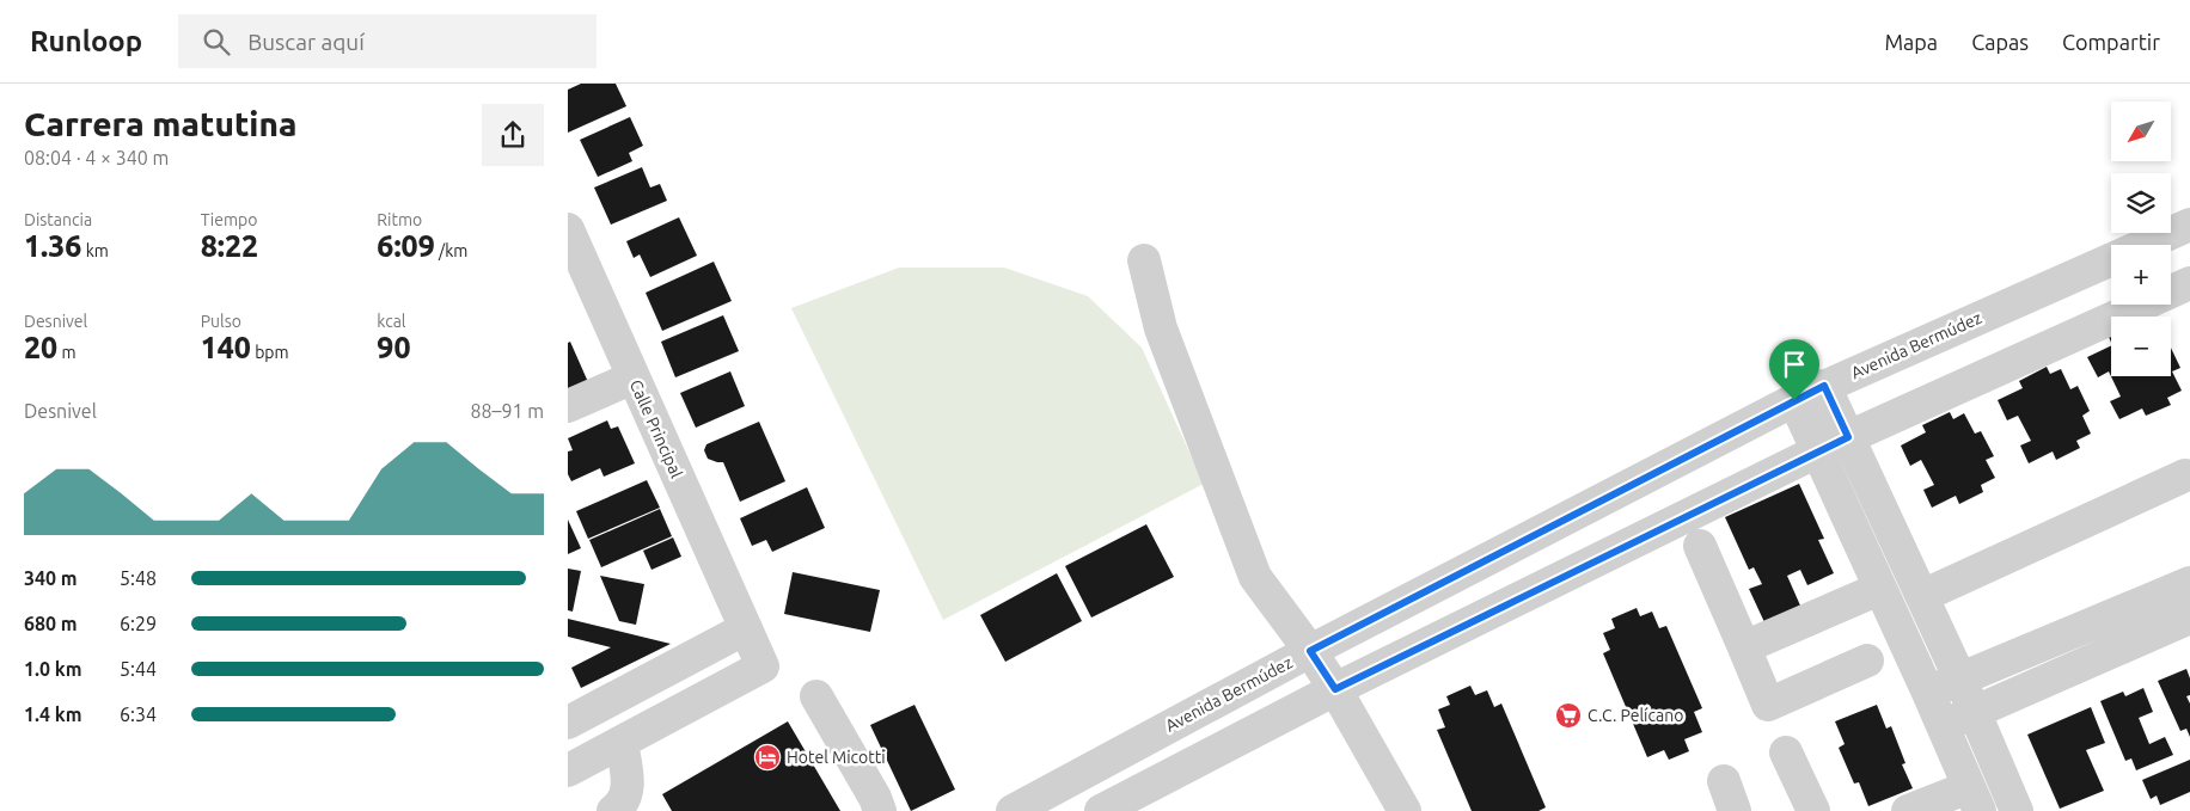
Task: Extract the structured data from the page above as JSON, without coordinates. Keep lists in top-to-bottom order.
{
  "streets": {
    "street": ["Avenida Bermúdez", "Calle Principal"]
  },
  "places": {
    "supermarket": ["C.C. Pelícano"],
    "hotel": ["Hotel Micotti"]
  },
  "north": "bottom left",
  "page": {
    "header": "Runloop",
    "search": "Buscar aquí",
    "nav": ["Mapa", "Capas", "Compartir"],
    "heading": ["Carrera matutina", "08:04 · 4 × 340 m"],
    "map_buttons": ["+", "−"],
    "stats": [
      ["Distancia", "1.36 km"],
      ["Tiempo", "8:22"],
      ["Ritmo", "6:09 /km"],
      ["Desnivel", "20 m"],
      ["Pulso", "140 bpm"],
      ["kcal", "90"]
    ],
    "chart": ["Desnivel", "88–91 m"],
    "list": [
      {
        "name": "340 m",
        "note": "5:48"
      },
      {
        "name": "680 m",
        "note": "6:29"
      },
      {
        "name": "1.0 km",
        "note": "5:44"
      },
      {
        "name": "1.4 km",
        "note": "6:34"
      }
    ]
  }
}
